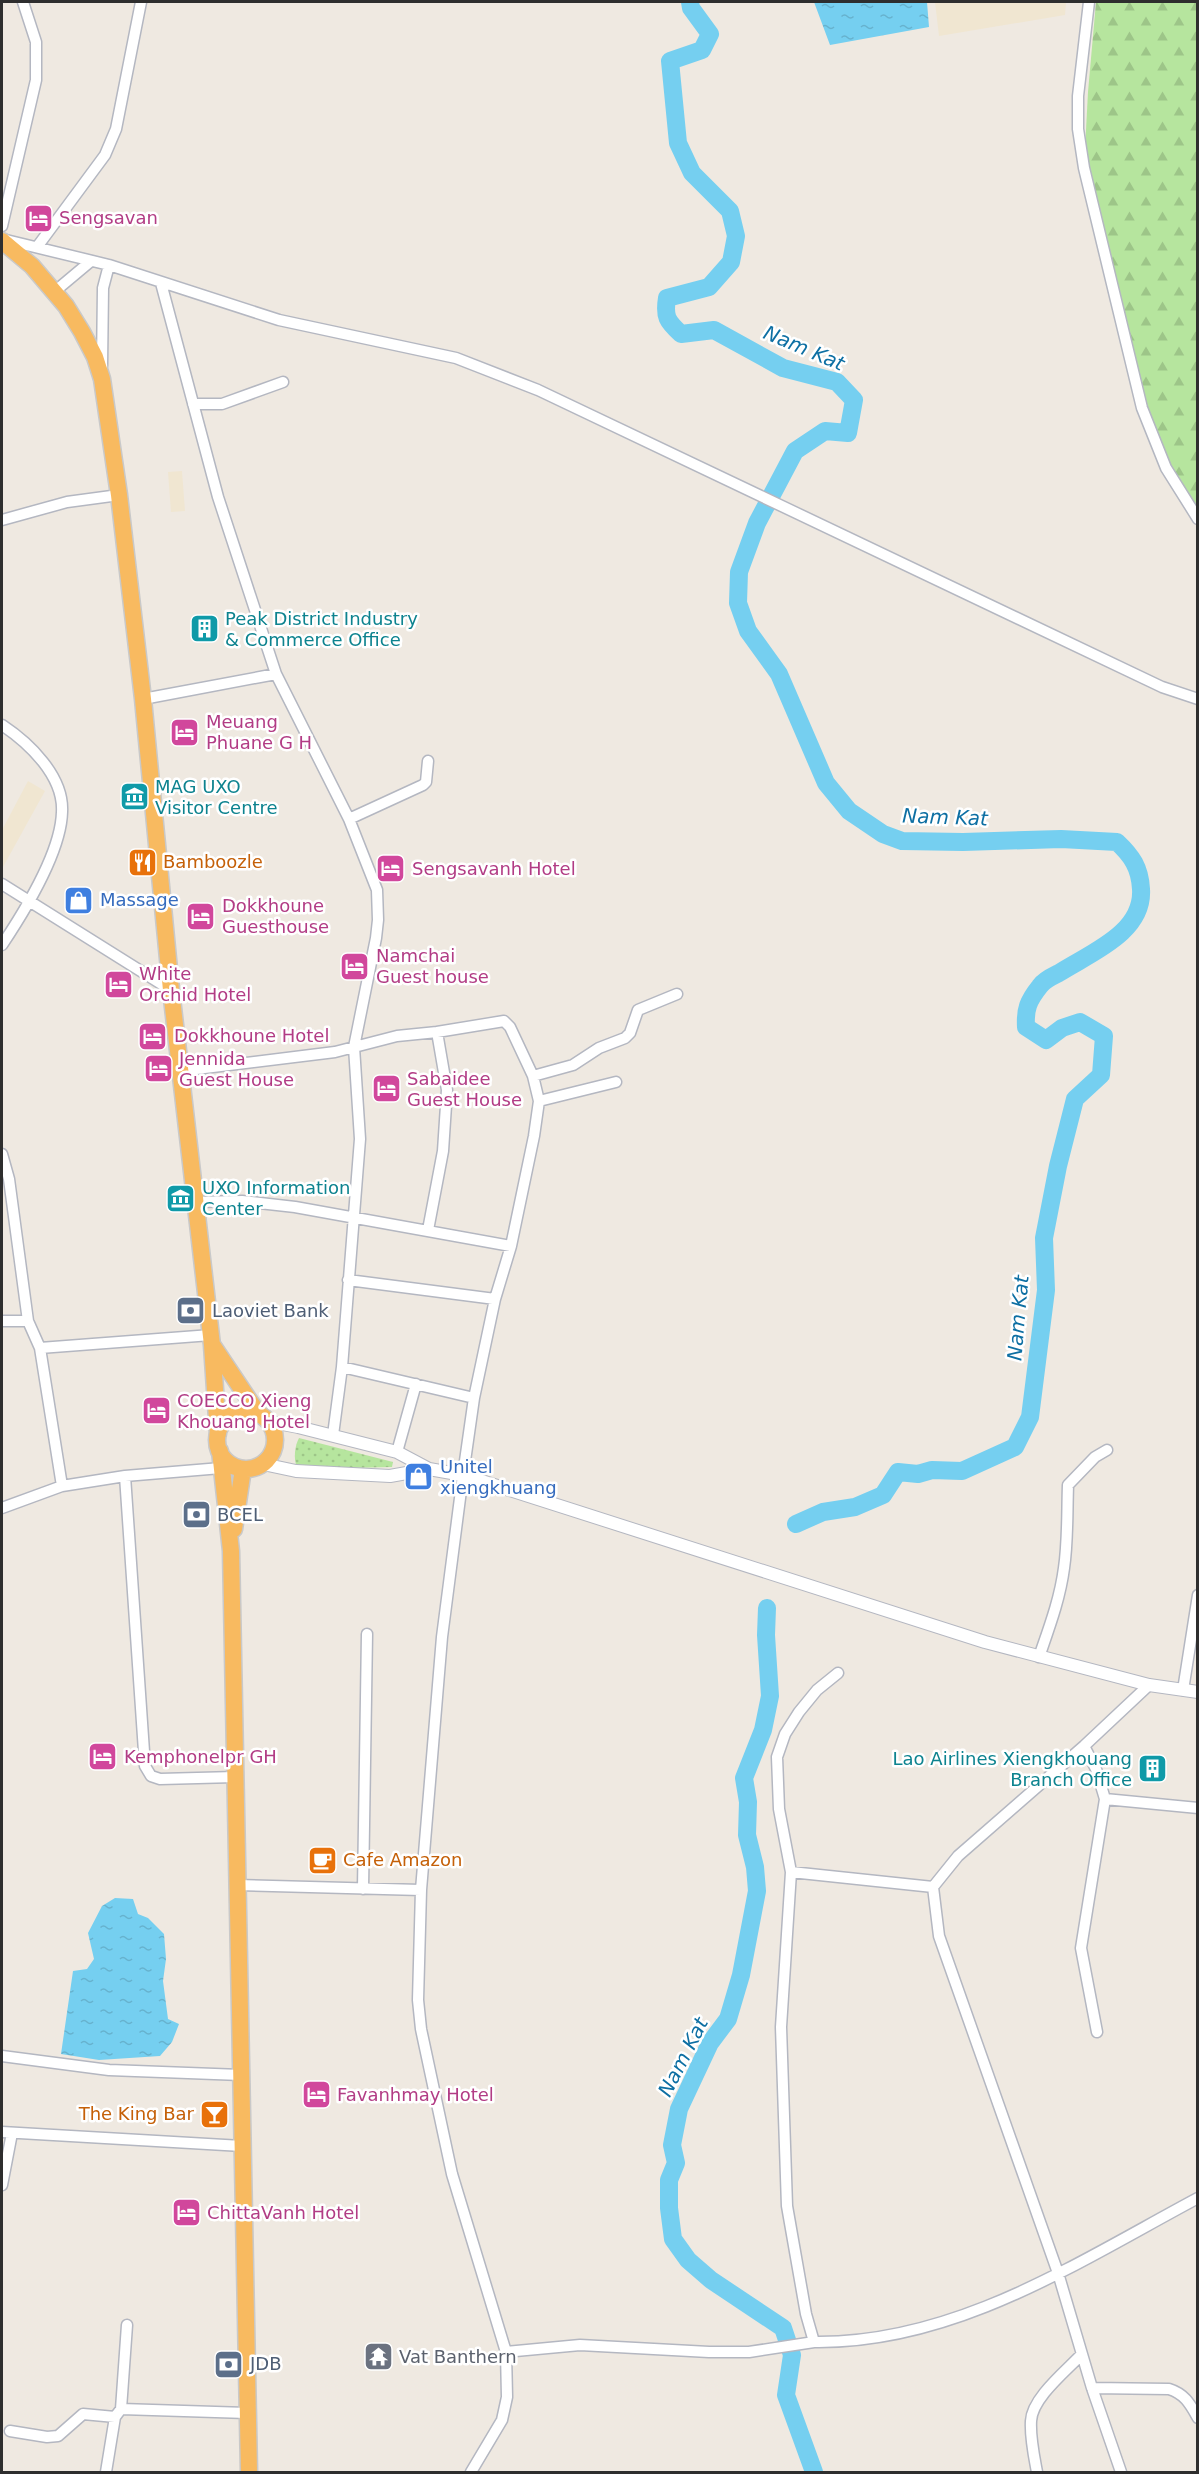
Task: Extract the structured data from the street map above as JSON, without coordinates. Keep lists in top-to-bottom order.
{
  "water": ["Nam Kat"],
  "places": {
    "hotel": [
      "Sengsavan",
      "Meuang Phuane G H",
      "Sengsavanh Hotel",
      "Dokkhoune Guesthouse",
      "Namchai Guest house",
      "White Orchid Hotel",
      "Dokkhoune Hotel",
      "Jennida Guest House",
      "Sabaidee Guest House",
      "COECCO Xieng Khouang Hotel",
      "Kemphonelpr GH",
      "Favanhmay Hotel",
      "ChittaVanh Hotel"
    ],
    "building": ["Peak District Industry & Commerce Office", "Lao Airlines Xiengkhouang Branch Office"],
    "museum": ["MAG UXO Visitor Centre", "UXO Information Center"],
    "restaurant": ["Bamboozle"],
    "shop": ["Massage", "Unitel xiengkhuang"],
    "bank": ["Laoviet Bank", "BCEL", "JDB"],
    "cafe": ["Cafe Amazon"],
    "bar": ["The King Bar"],
    "temple": ["Vat Banthern"]
  }
}
